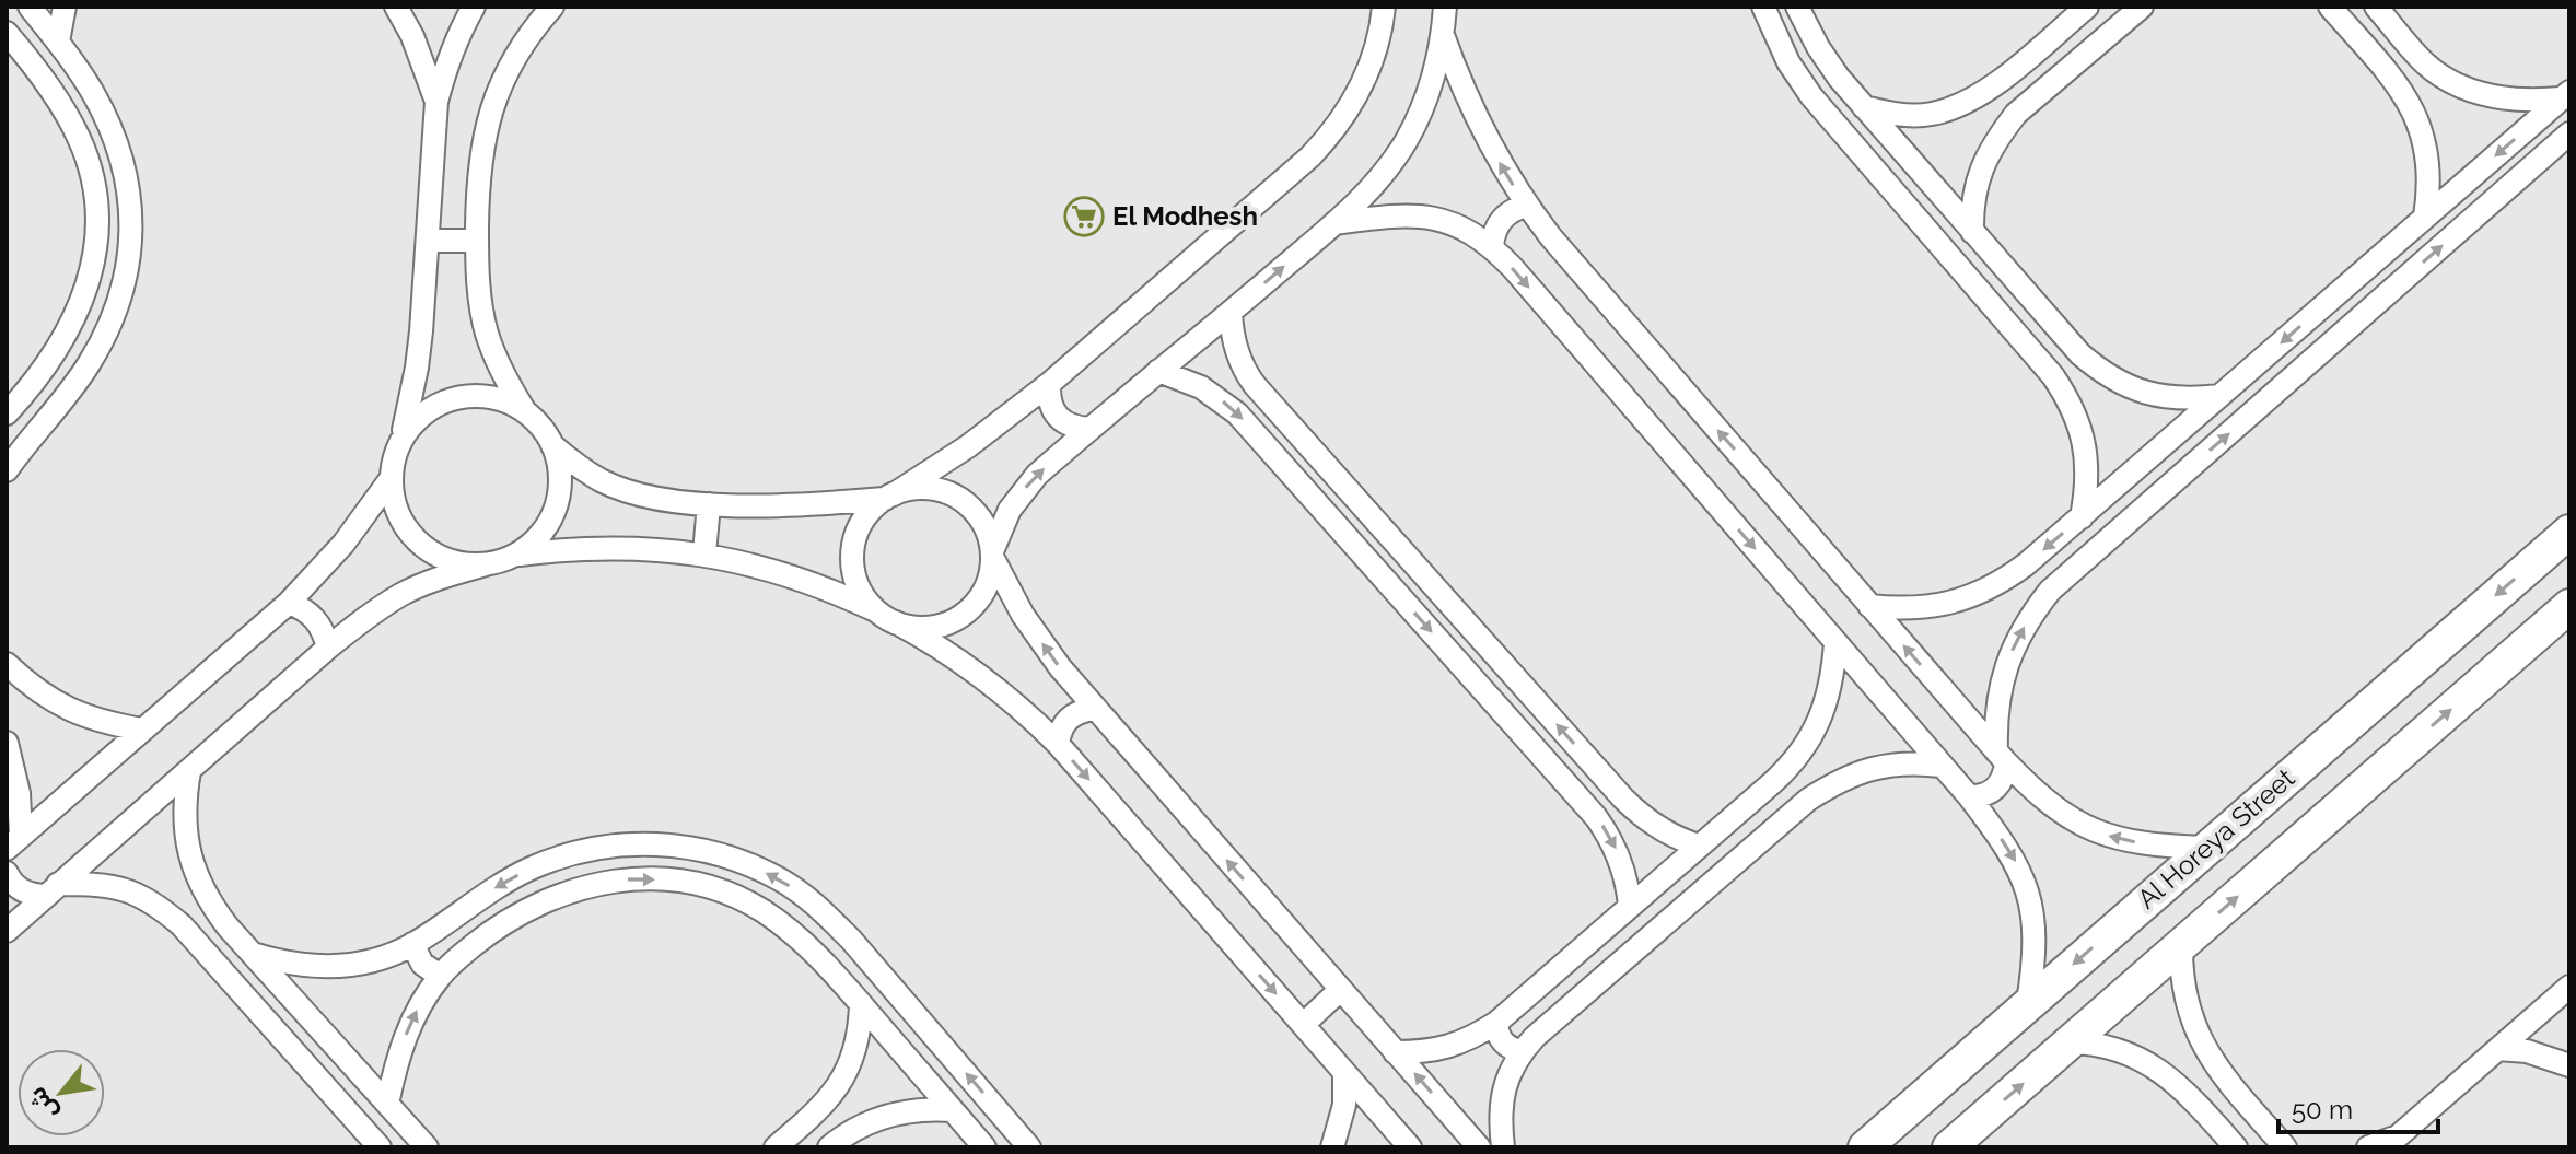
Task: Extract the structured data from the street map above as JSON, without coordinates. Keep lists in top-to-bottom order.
{
  "streets": {
    "street": ["Al Horeya Street"]
  },
  "places": {
    "supermarket": ["El Modhesh"]
  },
  "scale_bar": "50 m",
  "north": "bottom left"
}
